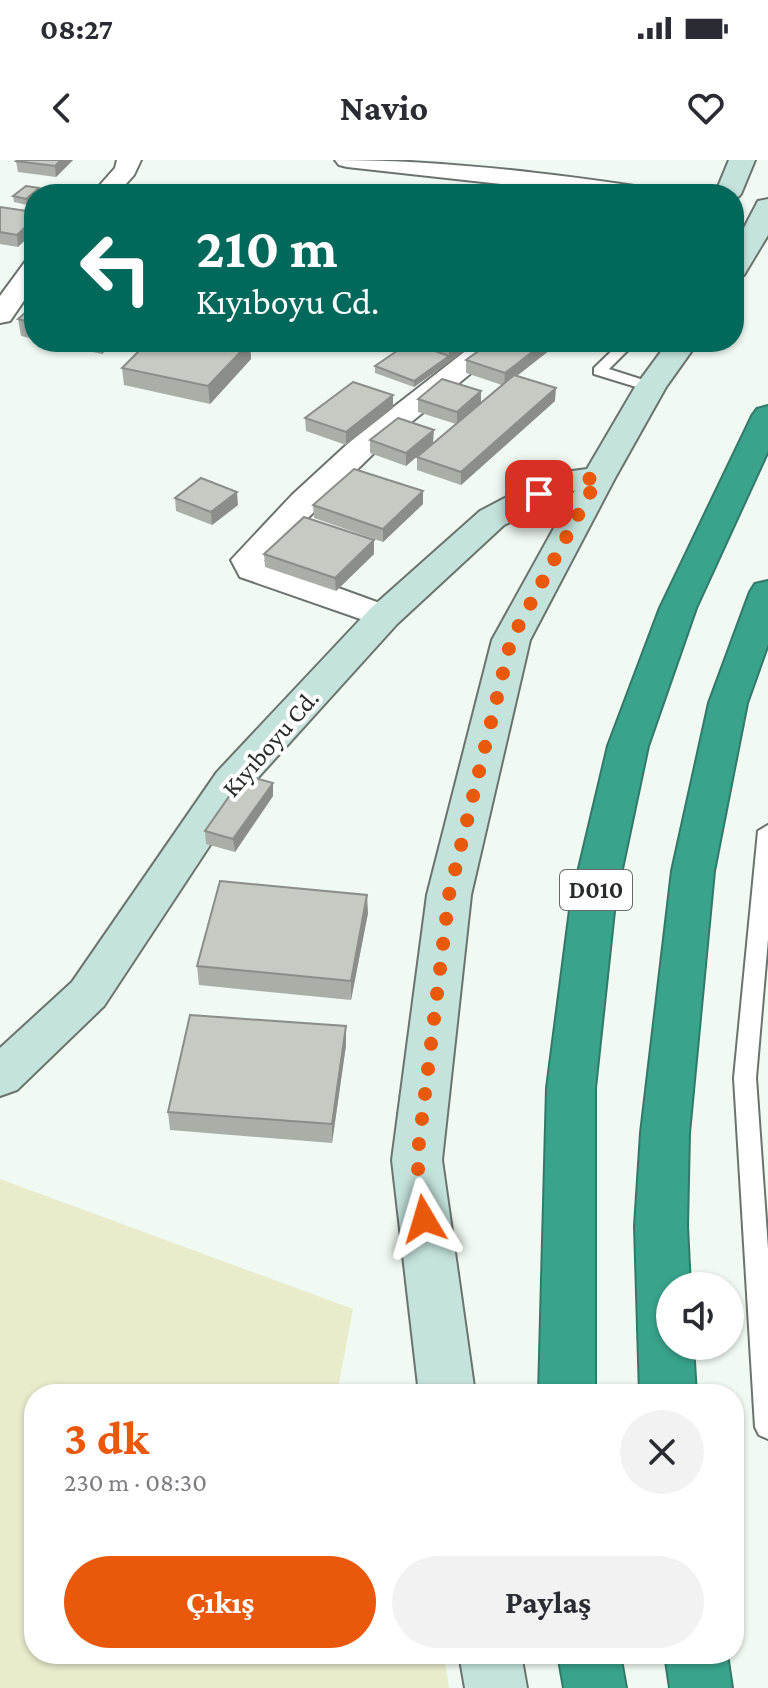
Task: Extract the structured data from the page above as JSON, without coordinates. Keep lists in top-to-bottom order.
{
  "streets": {
    "highway": ["D010"],
    "street": ["Kıyıboyu Cd."]
  },
  "page": {
    "status": "08:27",
    "header": "Navio",
    "turn": ["210 m", "Kıyıboyu Cd."],
    "heading": ["3 dk", "230 m · 08:30"],
    "buttons": ["Çıkış", "Paylaş"]
  }
}
